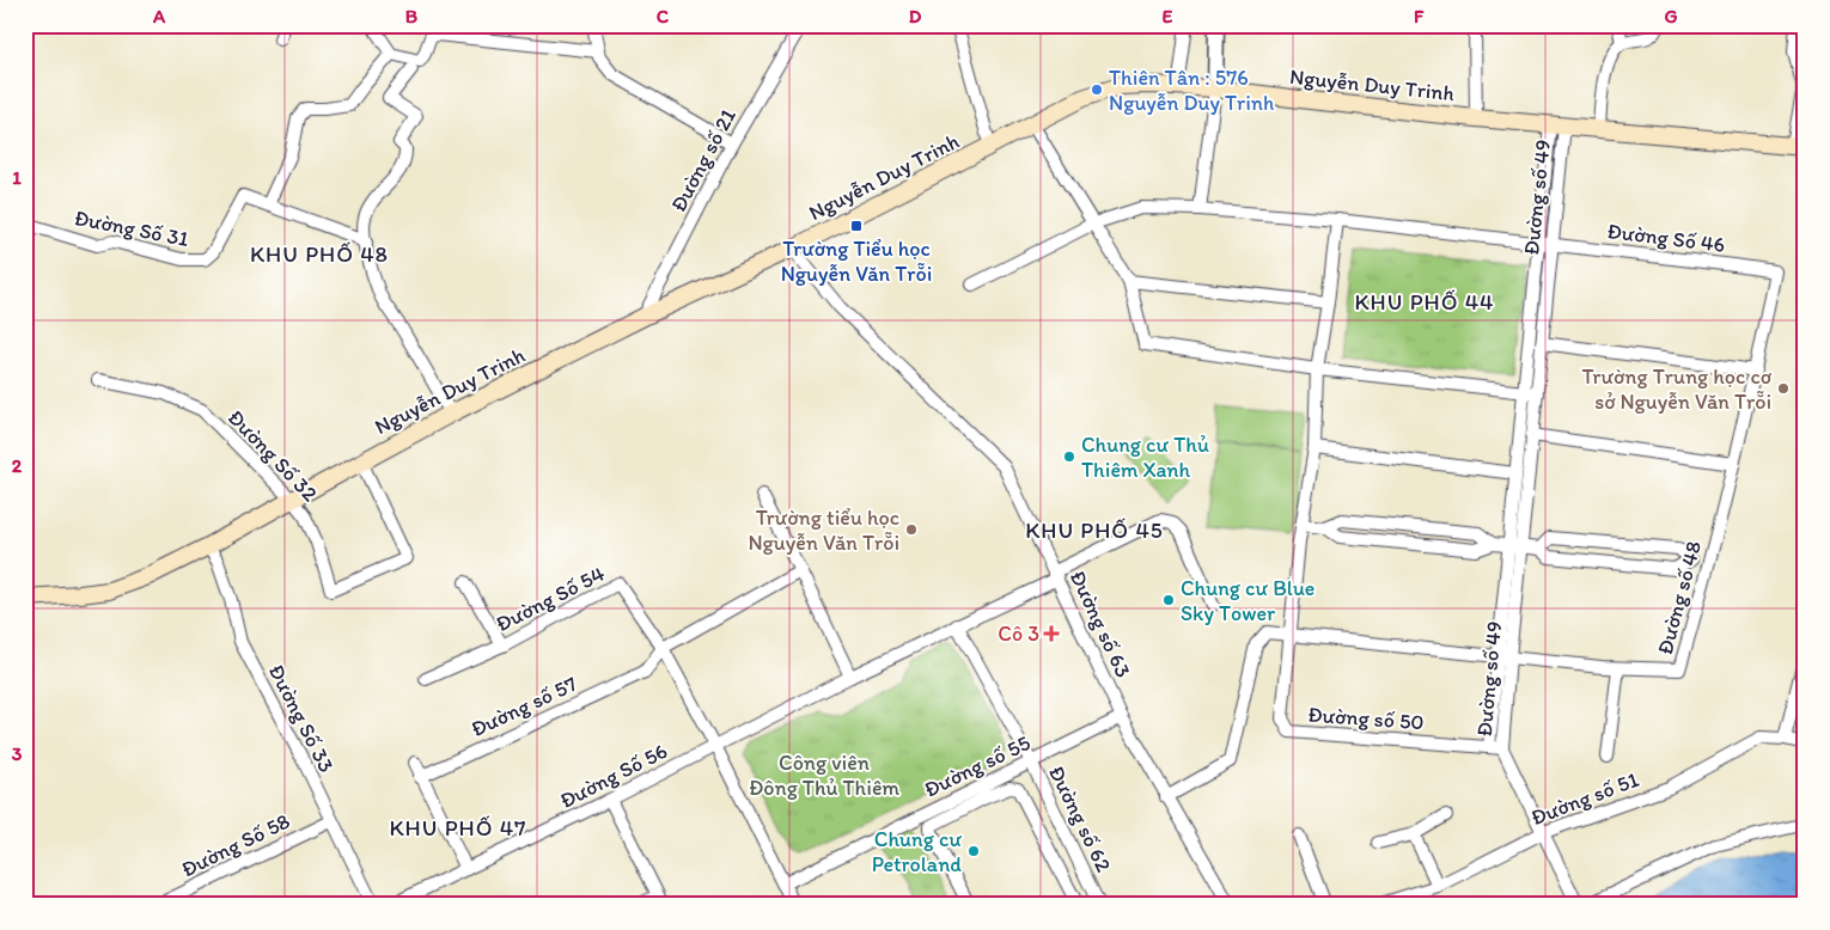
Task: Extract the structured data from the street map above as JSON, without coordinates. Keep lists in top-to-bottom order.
{
  "streets": {
    "main road": ["Nguyễn Duy Trinh"],
    "street": [
      "Đường số 21",
      "Đường số 49",
      "Đường Số 31",
      "Đường Số 46",
      "Đường Số 32",
      "Đường số 48",
      "Đường Số 54",
      "Đường số 63",
      "Đường số 57",
      "Đường Số 33",
      "Đường số 50",
      "Đường số 55",
      "Đường Số 56",
      "Đường số 51",
      "Đường số 62",
      "Đường Số 58"
    ]
  },
  "crossings": [
    ["Nguyễn Duy Trinh", "Đường số 21"],
    ["Nguyễn Duy Trinh", "Đường số 49"],
    ["Nguyễn Duy Trinh", "Đường Số 32"],
    ["Nguyễn Duy Trinh", "Đường số 63"],
    ["Nguyễn Duy Trinh", "Đường Số 33"],
    ["Đường số 49", "Đường Số 46"],
    ["Đường số 49", "Đường số 48"],
    ["Đường số 49", "Đường số 50"],
    ["Đường số 49", "Đường số 51"],
    ["Đường Số 46", "Đường số 48"],
    ["Đường số 48", "Đường số 63"],
    ["Đường số 48", "Đường số 50"],
    ["Đường Số 54", "Đường số 57"],
    ["Đường Số 54", "Đường Số 56"],
    ["Đường số 63", "Đường số 55"],
    ["Đường số 63", "Đường Số 56"],
    ["Đường Số 33", "Đường Số 58"],
    ["Đường số 55", "Đường số 62"],
    ["Đường Số 56", "Đường số 62"]
  ],
  "districts": [
    "KHU PHỐ 48",
    "KHU PHỐ 44",
    "KHU PHỐ 45",
    "KHU PHỐ 47"
  ],
  "parks": ["Công viên Đông Thủ Thiêm"],
  "places": {
    "other": [
      "Thiên Tân : 576 Nguyễn Duy Trinh",
      "Trường Trung học cơ sở Nguyễn Văn Trỗi",
      "Chung cư Thủ Thiêm Xanh",
      "Trường tiểu học Nguyễn Văn Trỗi",
      "Chung cư Blue Sky Tower",
      "Chung cư Petroland"
    ],
    "transit": ["Trường Tiểu học Nguyễn Văn Trỗi"],
    "health": ["Cô 3"]
  },
  "grid": {
    "columns": [
      "A",
      "B",
      "C",
      "D",
      "E",
      "F",
      "G"
    ],
    "rows": ["1", "2", "3"]
  }
}
